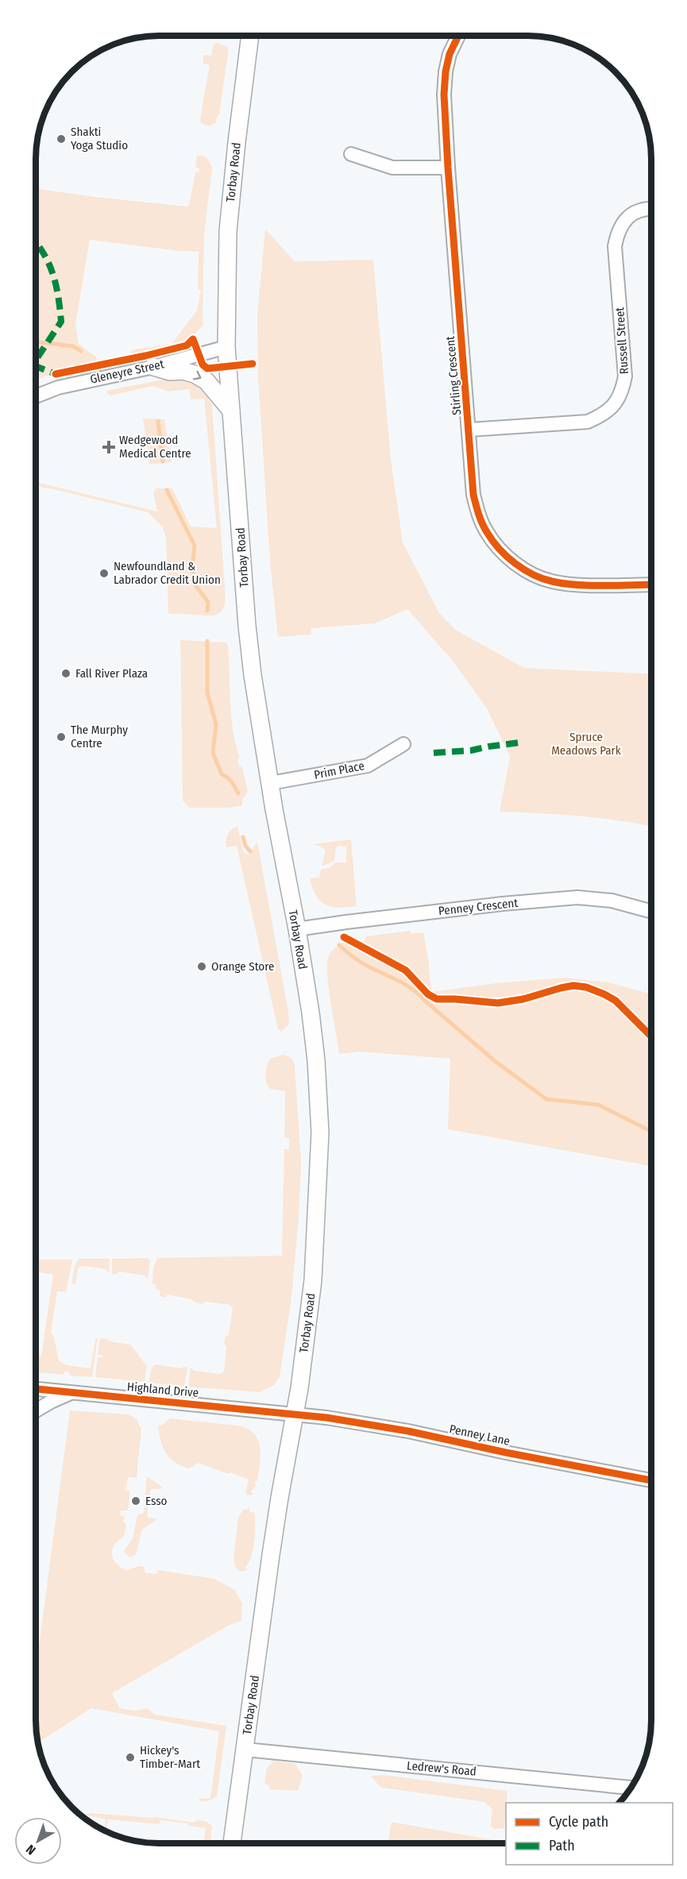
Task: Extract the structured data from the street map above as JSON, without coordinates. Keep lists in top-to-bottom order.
{
  "streets": {
    "main road": ["Torbay Road"],
    "street": [
      "Russell Street",
      "Gleneyre Street",
      "Stirling Crescent",
      "Prim Place",
      "Penney Crescent",
      "Highland Drive",
      "Penney Lane",
      "Ledrew's Road"
    ]
  },
  "crossings": [
    ["Torbay Road", "Gleneyre Street"],
    ["Torbay Road", "Prim Place"],
    ["Torbay Road", "Penney Crescent"],
    ["Torbay Road", "Highland Drive"],
    ["Torbay Road", "Penney Lane"],
    ["Torbay Road", "Ledrew's Road"],
    ["Russell Street", "Stirling Crescent"],
    ["Highland Drive", "Penney Lane"]
  ],
  "parks": ["Spruce Meadows Park"],
  "places": {
    "other": [
      "Shakti Yoga Studio",
      "Newfoundland & Labrador Credit Union",
      "Fall River Plaza",
      "The Murphy Centre",
      "Orange Store",
      "Esso",
      "Hickey's Timber-Mart"
    ],
    "health": ["Wedgewood Medical Centre"]
  },
  "legend": ["Cycle path", "Path"],
  "north": "bottom left"
}
